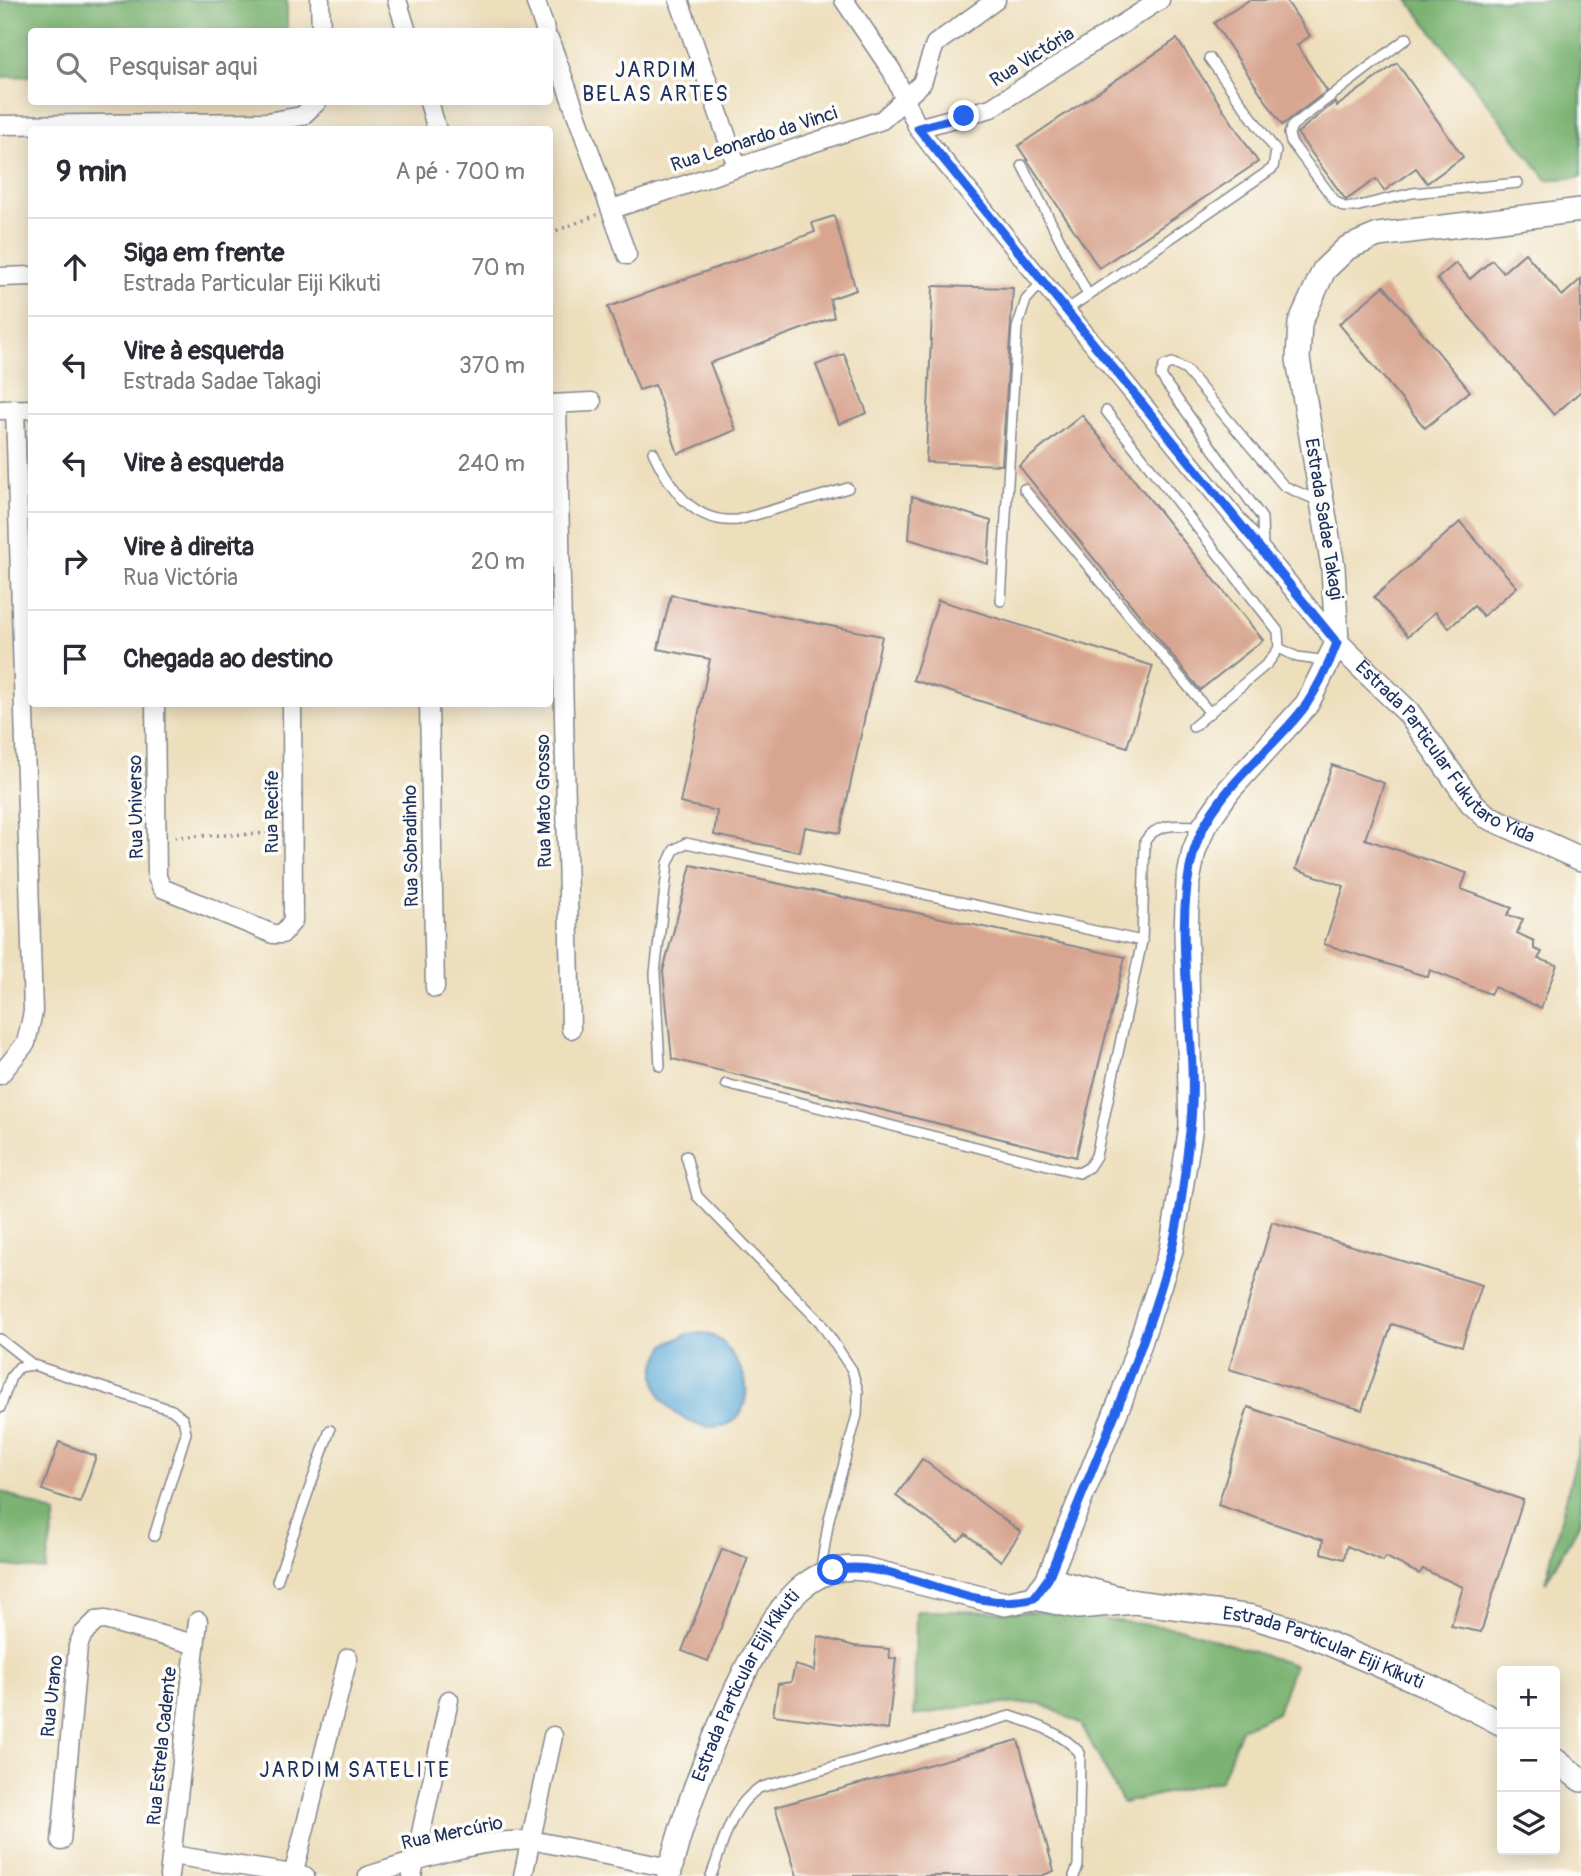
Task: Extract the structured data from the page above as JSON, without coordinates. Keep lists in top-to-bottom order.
{
  "streets": {
    "street": [
      "Rua Victória",
      "Rua Leonardo da Vinci",
      "Estrada Sadae Takagi",
      "Estrada Particular Fukutaro Yida",
      "Rua Mato Grosso",
      "Rua Universo",
      "Rua Recife",
      "Rua Sobradinho",
      "Estrada Particular Eiji Kikuti",
      "Rua Urano",
      "Rua Estrela Cadente",
      "Rua Mercúrio"
    ]
  },
  "crossings": [
    ["Rua Victória", "Estrada Particular Fukutaro Yida"],
    ["Rua Leonardo da Vinci", "Estrada Particular Fukutaro Yida"],
    ["Estrada Sadae Takagi", "Estrada Particular Fukutaro Yida"],
    ["Rua Universo", "Rua Recife"],
    ["Estrada Particular Eiji Kikuti", "Rua Mercúrio"],
    ["Rua Urano", "Rua Estrela Cadente"]
  ],
  "districts": ["JARDIM BELAS ARTES", "JARDIM SATELITE"],
  "page": {
    "search": "Pesquisar aqui",
    "heading": ["9 min", "A pé · 700 m"],
    "list": [
      ["Siga em frente", "Estrada Particular Eiji Kikuti", "70 m"],
      ["Vire à esquerda", "Estrada Sadae Takagi", "370 m"],
      ["Vire à esquerda", "240 m"],
      ["Vire à direita", "Rua Victória", "20 m"],
      "Chegada ao destino"
    ],
    "map_buttons": ["+", "−"]
  }
}
